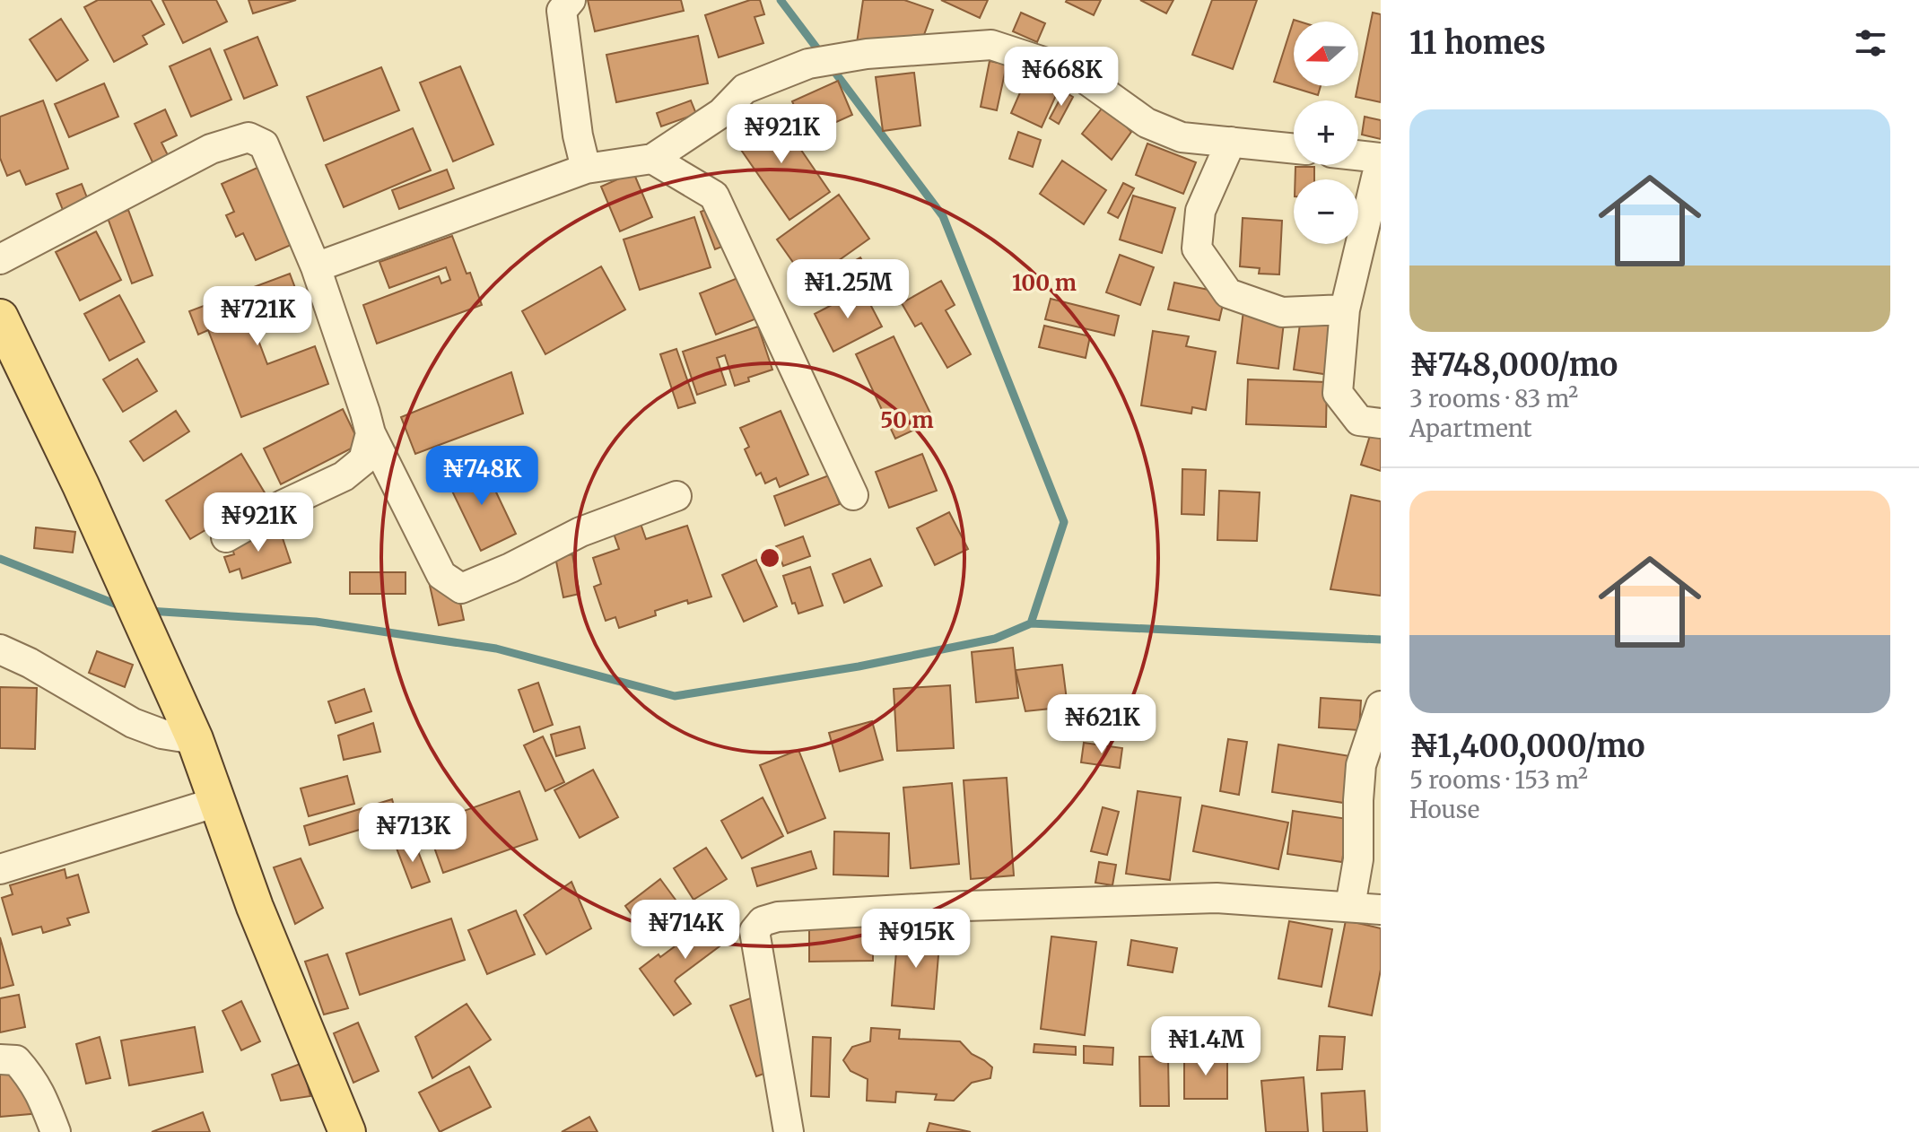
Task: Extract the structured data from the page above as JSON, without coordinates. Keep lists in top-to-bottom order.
{
  "north": "left",
  "page": {
    "heading": "11 homes",
    "map_buttons": ["+", "−"],
    "price": [
      "₦668K",
      "₦921K",
      "₦1.25M",
      "₦721K",
      "₦748K",
      "₦921K",
      "₦621K",
      "₦713K",
      "₦714K",
      "₦915K",
      "₦1.4M"
    ],
    "list": [
      {
        "name": "₦748,000/mo",
        "note": "3 rooms · 83 m² · Apartment"
      },
      {
        "name": "₦1,400,000/mo",
        "note": "5 rooms · 153 m² · House"
      }
    ]
  },
  "rings": ["100 m", "50 m"]
}
